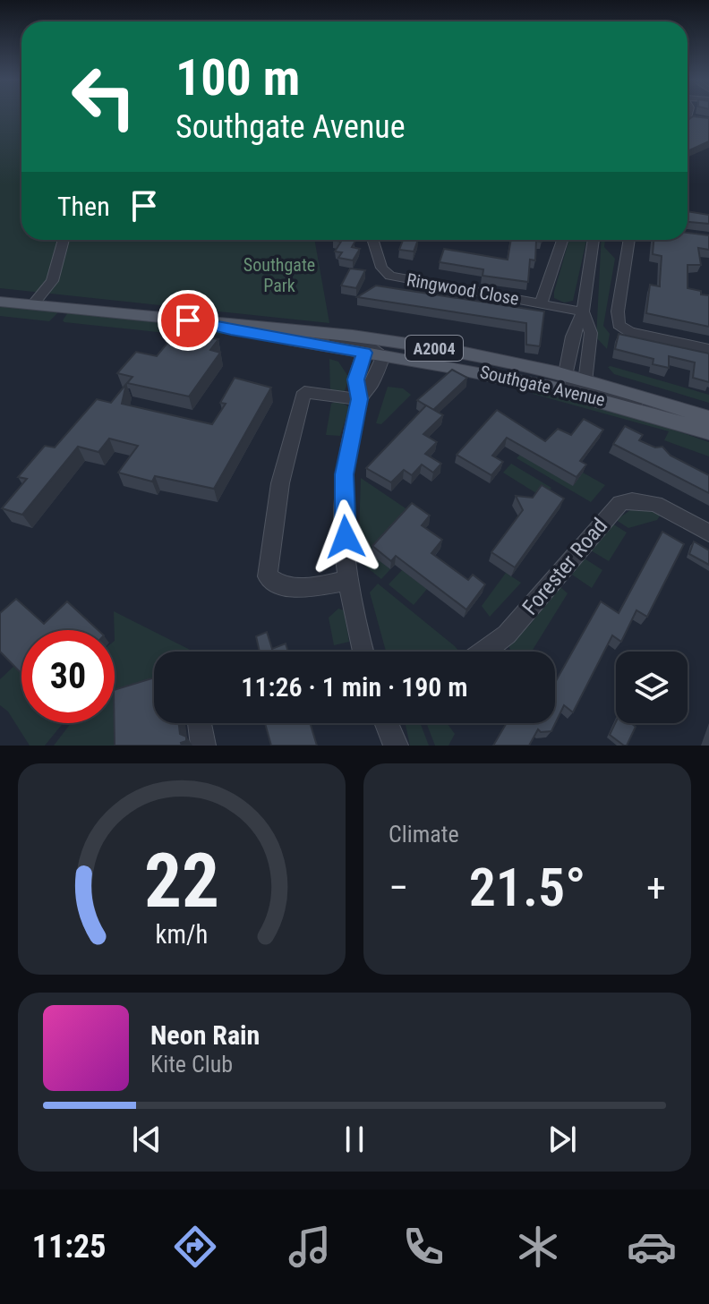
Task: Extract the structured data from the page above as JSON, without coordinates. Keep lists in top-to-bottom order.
{
  "streets": {
    "main road": ["A2004", "Southgate Avenue"],
    "street": ["Ringwood Close", "Forester Road"]
  },
  "parks": ["Southgate Park"],
  "page": {
    "turn": ["100 m", "Southgate Avenue"],
    "then": "Then",
    "limit": "30",
    "trip": "11:26 · 1 min · 190 m",
    "tile": "Climate",
    "heat": ["−", "21.5°", "+"],
    "song": ["Neon Rain", "Kite Club"],
    "tabs": "11:25",
    "gauge": ["22", "km/h"]
  }
}
